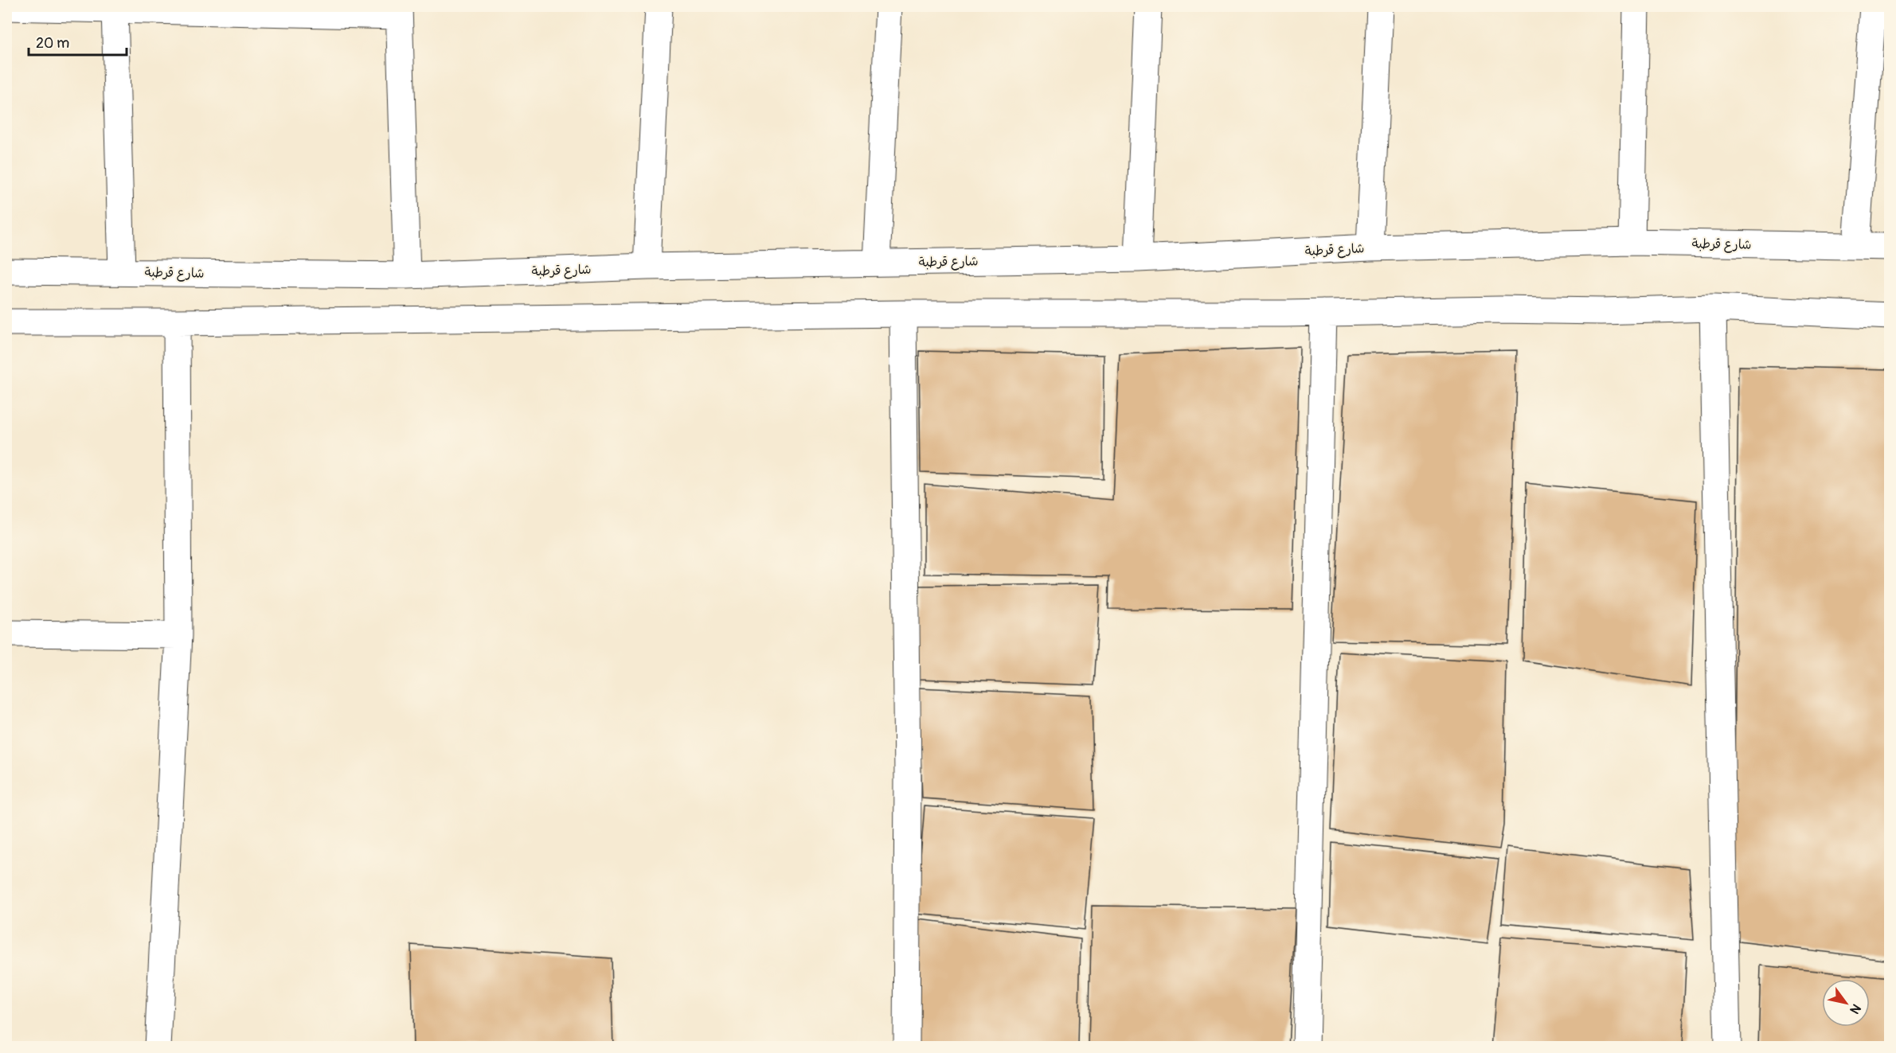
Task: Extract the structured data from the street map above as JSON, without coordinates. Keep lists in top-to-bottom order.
{
  "streets": {
    "street": ["شارع قرطبة"]
  },
  "scale_bar": "20 m",
  "north": "bottom right"
}
